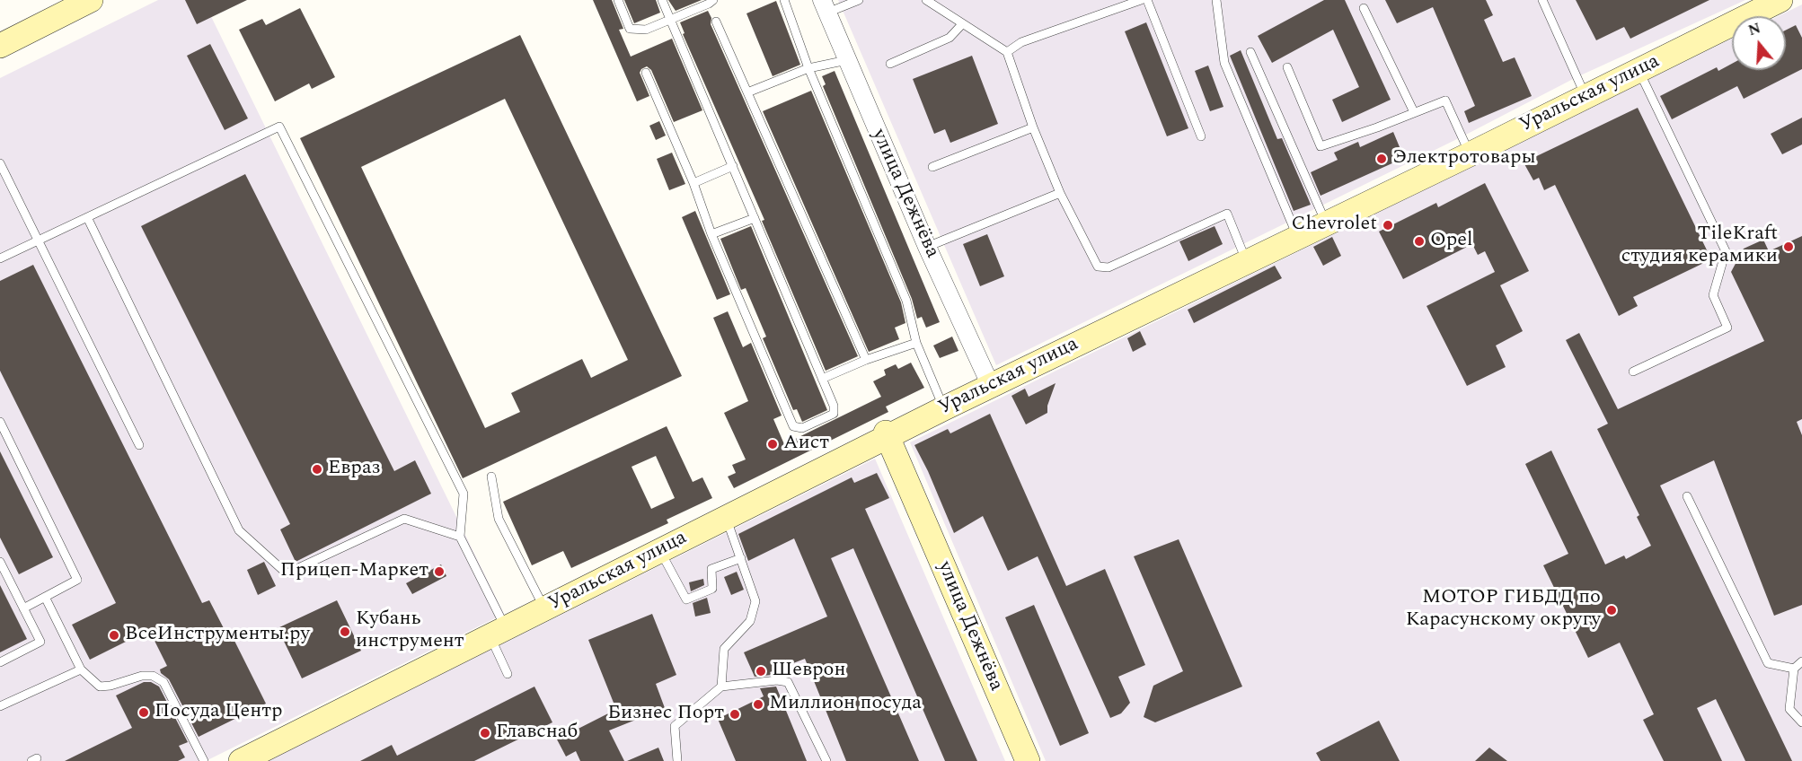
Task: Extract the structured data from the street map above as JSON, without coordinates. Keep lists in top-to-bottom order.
{
  "streets": {
    "main road": ["Уральская улица", "улица Дежнёва"]
  },
  "crossings": [
    ["Уральская улица", "улица Дежнёва"]
  ],
  "places": [
    "Электротовары",
    "Chevrolet",
    "Opel",
    "TileKraft студия керамики",
    "Аист",
    "Евраз",
    "Прицеп-Маркет",
    "МОТОР ГИБДД по Карасунскому округу",
    "Кубань инструмент",
    "ВсеИнструменты.ру",
    "Шеврон",
    "Миллион посуда",
    "Посуда Центр",
    "Бизнес Порт",
    "Главснаб"
  ],
  "north": "top"
}
